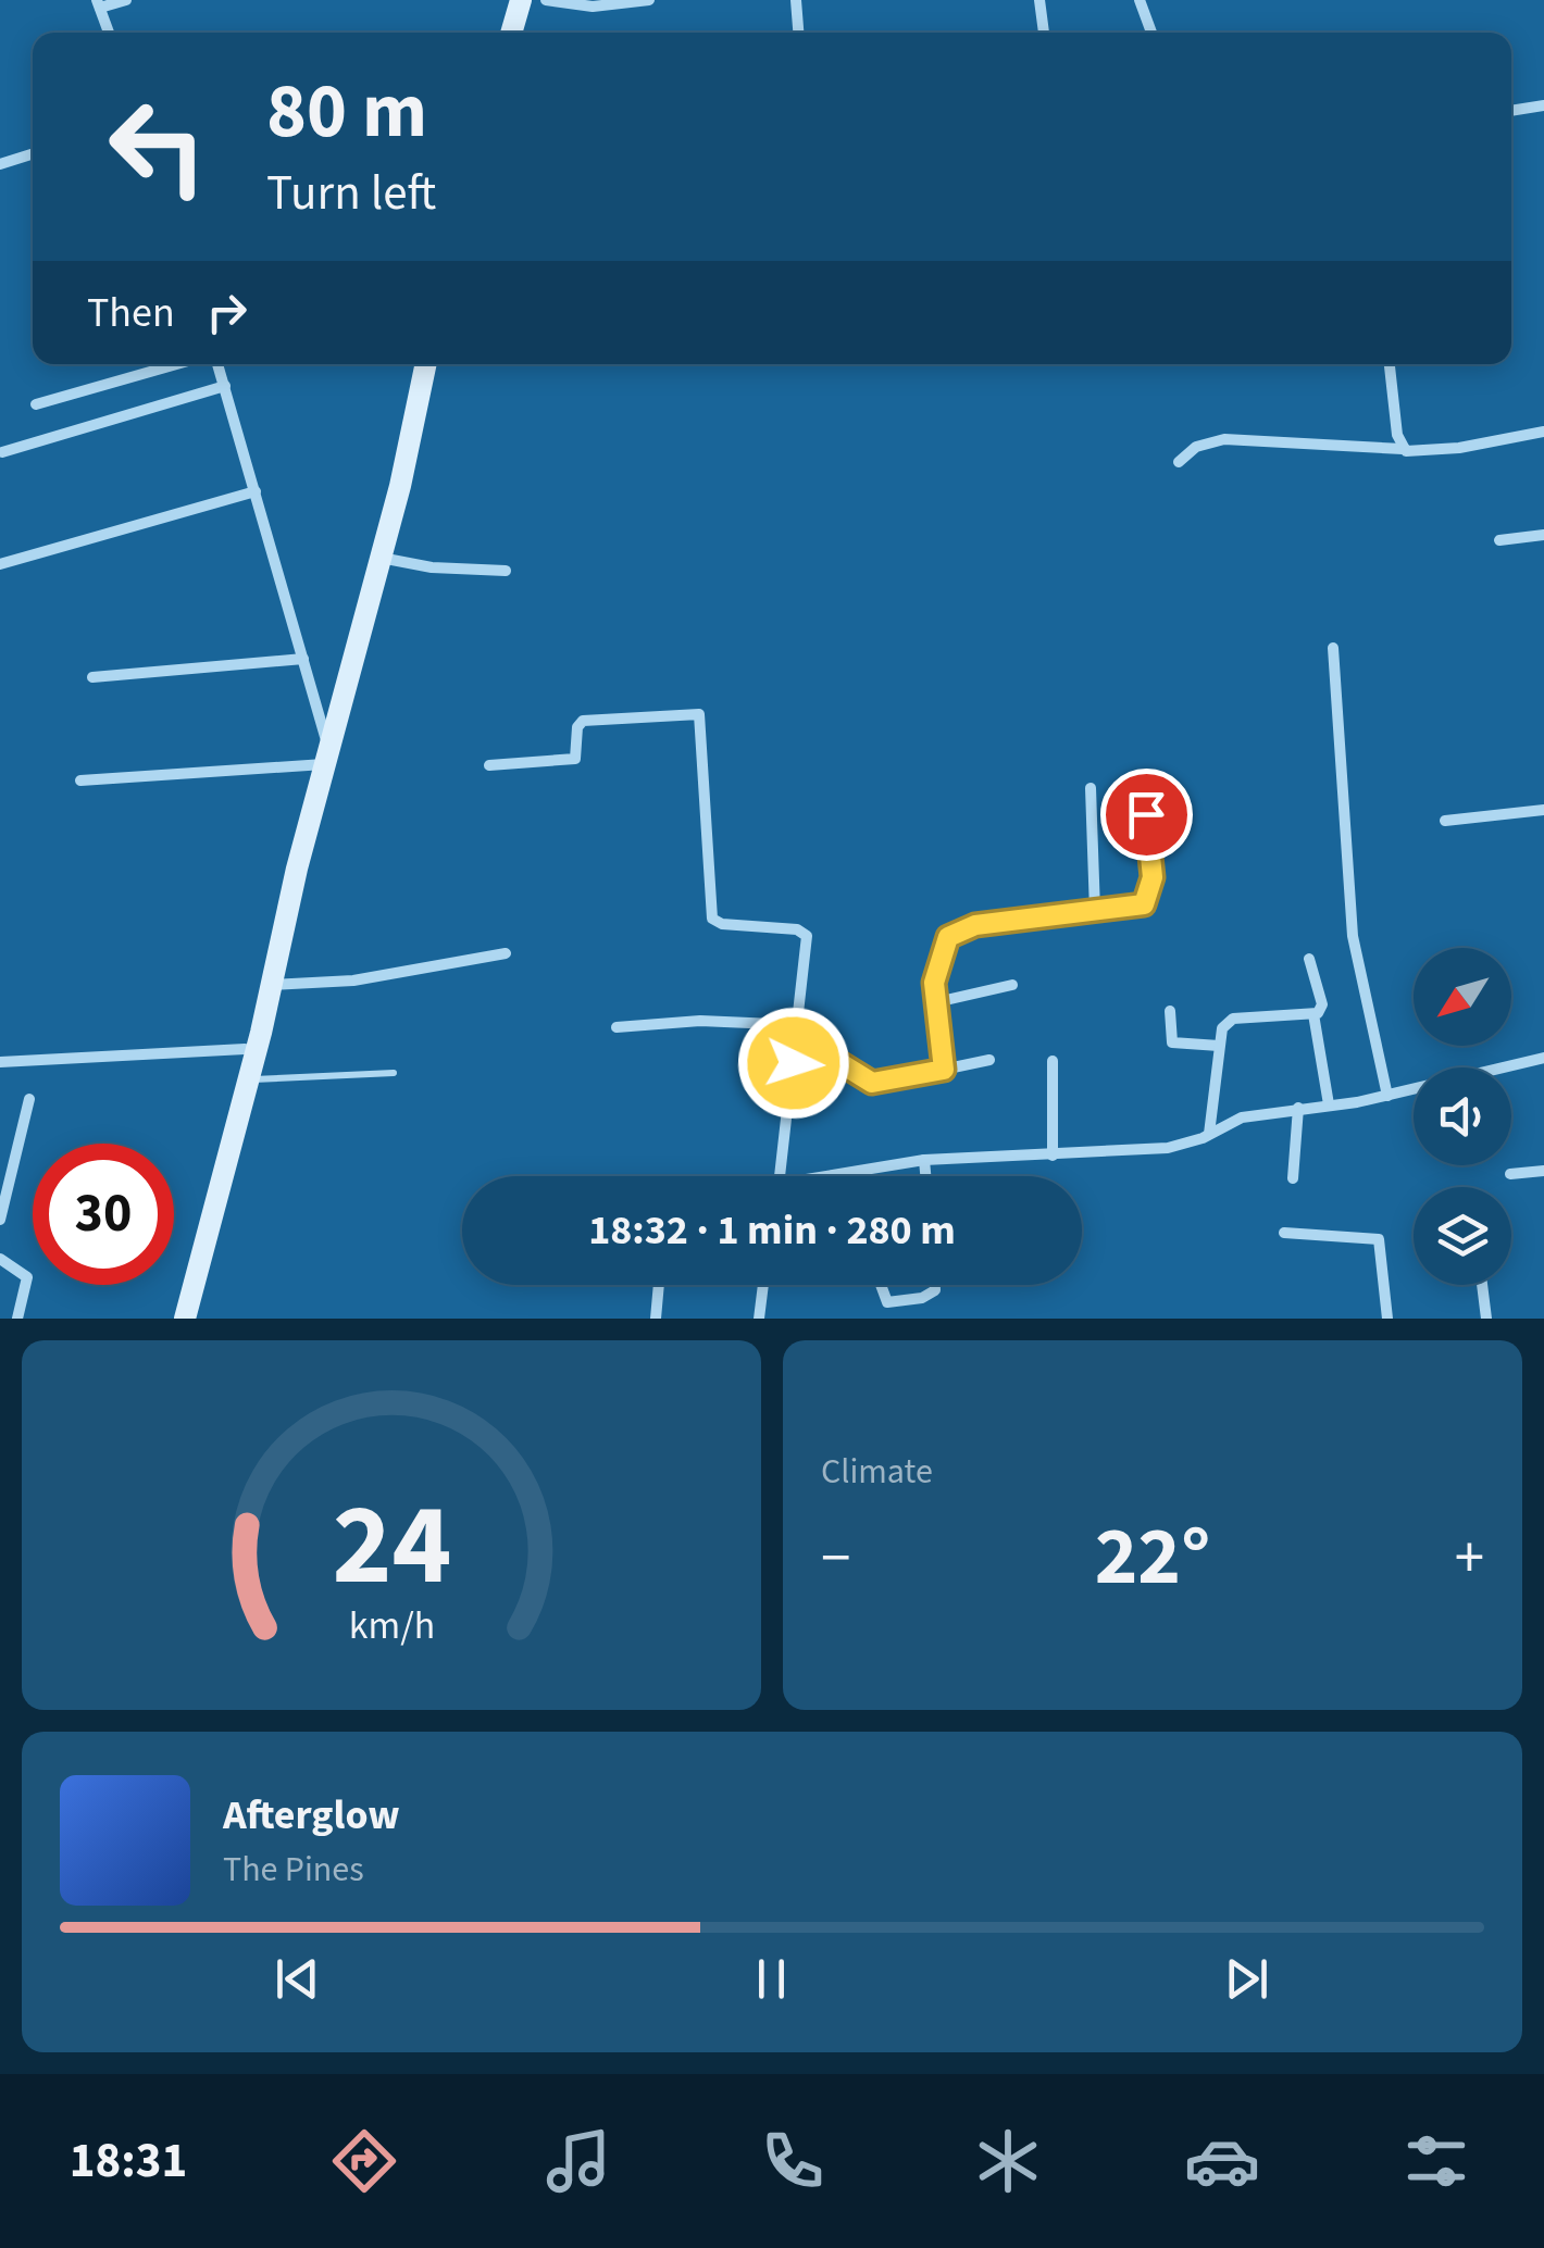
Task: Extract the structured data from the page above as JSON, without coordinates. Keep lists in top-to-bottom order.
{
  "north": "bottom left",
  "page": {
    "turn": ["80 m", "Turn left"],
    "then": "Then",
    "limit": "30",
    "trip": "18:32 · 1 min · 280 m",
    "tile": "Climate",
    "heat": ["−", "22°", "+"],
    "song": ["Afterglow", "The Pines"],
    "tabs": "18:31",
    "gauge": ["24", "km/h"]
  }
}
